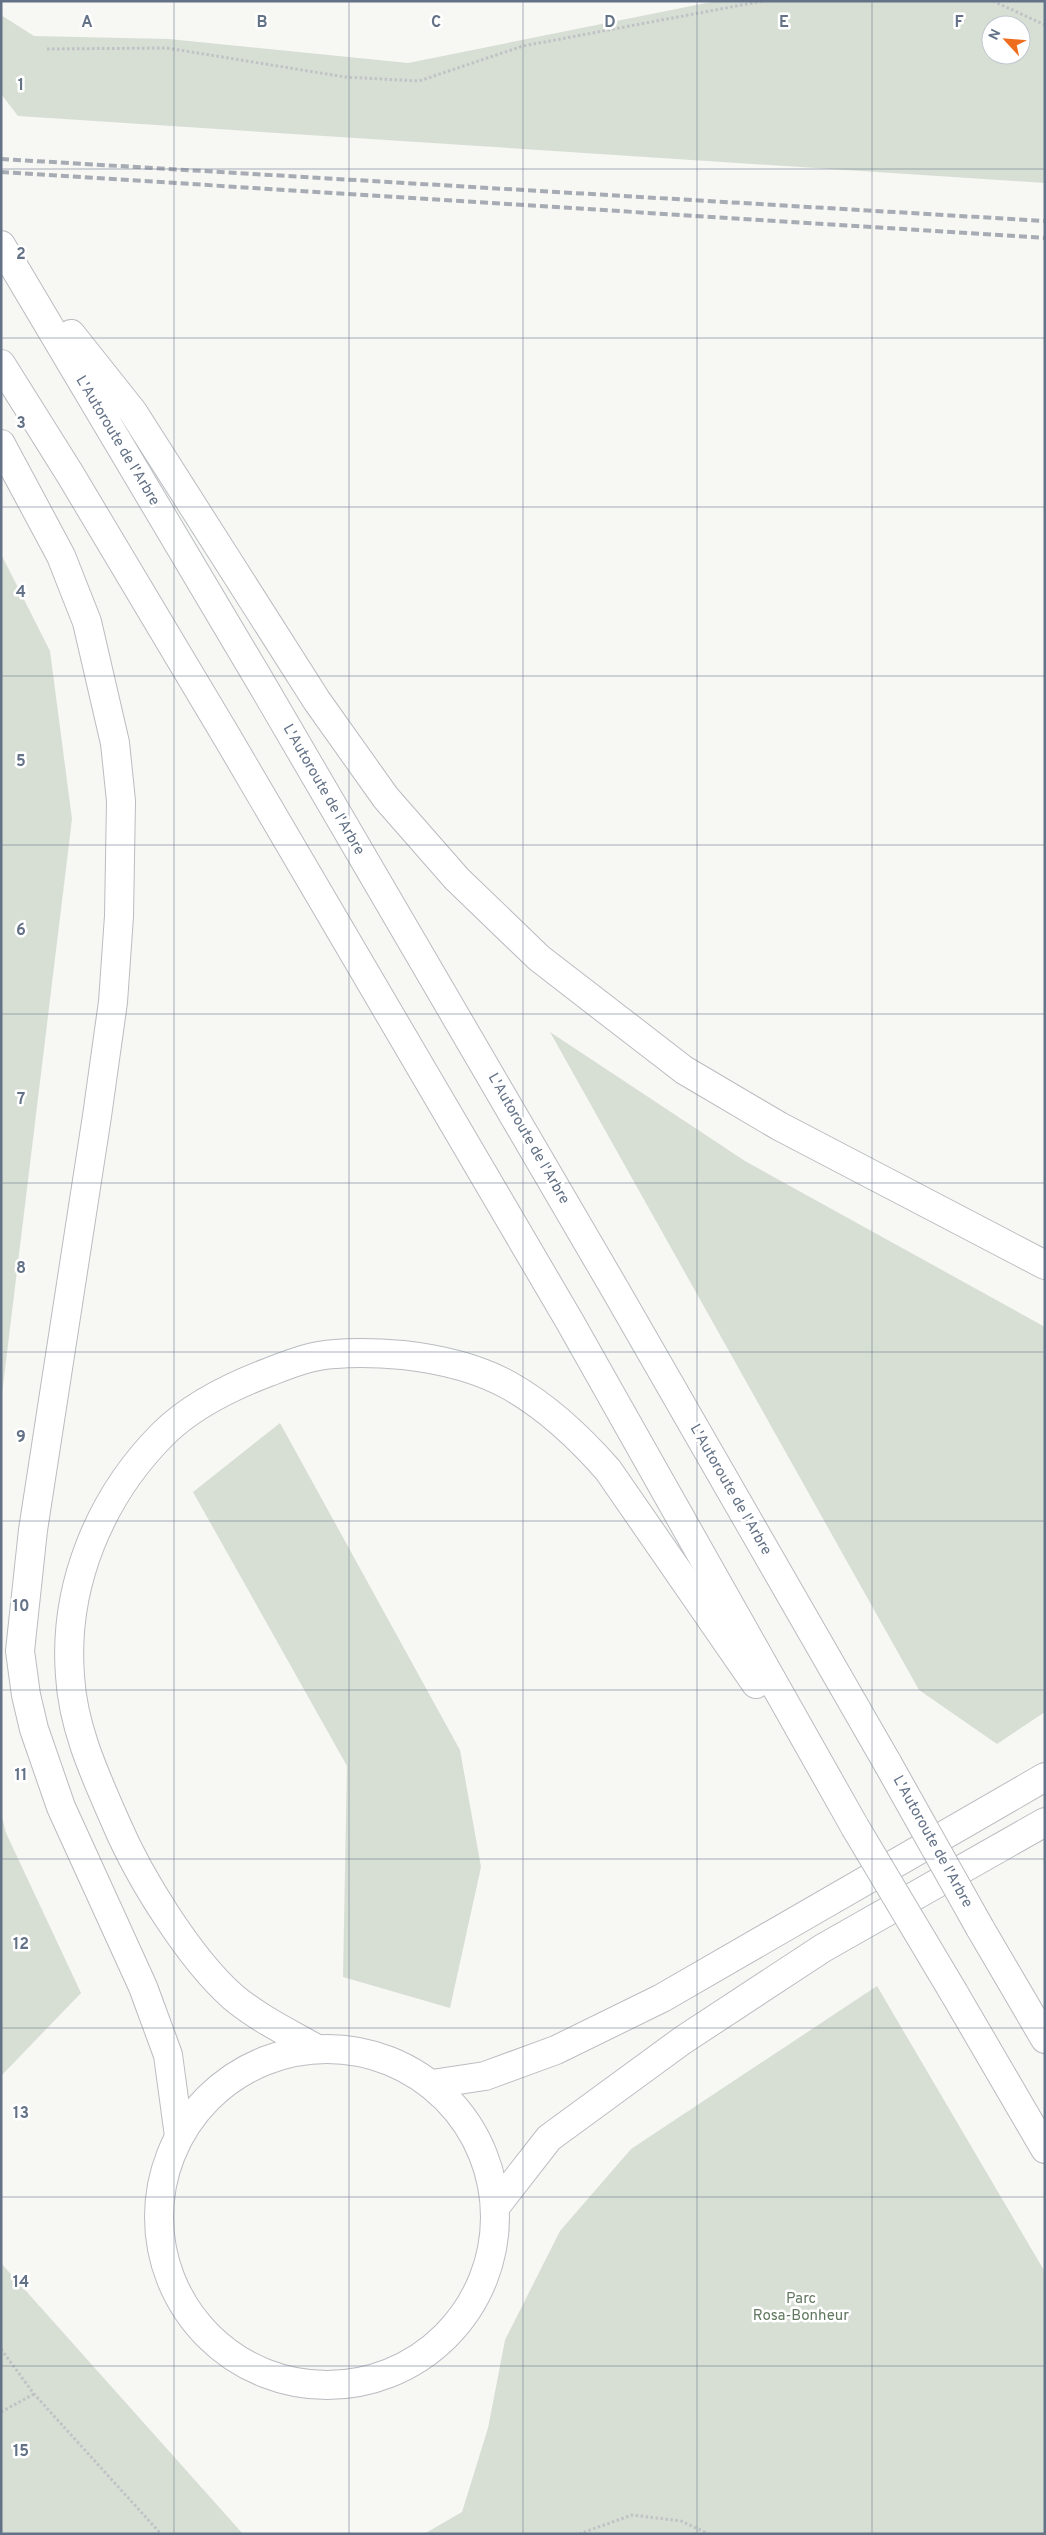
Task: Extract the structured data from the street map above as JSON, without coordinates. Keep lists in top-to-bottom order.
{
  "streets": {
    "main road": ["L'Autoroute de l'Arbre"]
  },
  "parks": ["Parc Rosa-Bonheur"],
  "north": "top left",
  "grid": {
    "columns": [
      "A",
      "B",
      "C",
      "D",
      "E",
      "F"
    ],
    "rows": [
      "1",
      "2",
      "3",
      "4",
      "5",
      "6",
      "7",
      "8",
      "9",
      "10",
      "11",
      "12",
      "13",
      "14",
      "15"
    ]
  }
}
